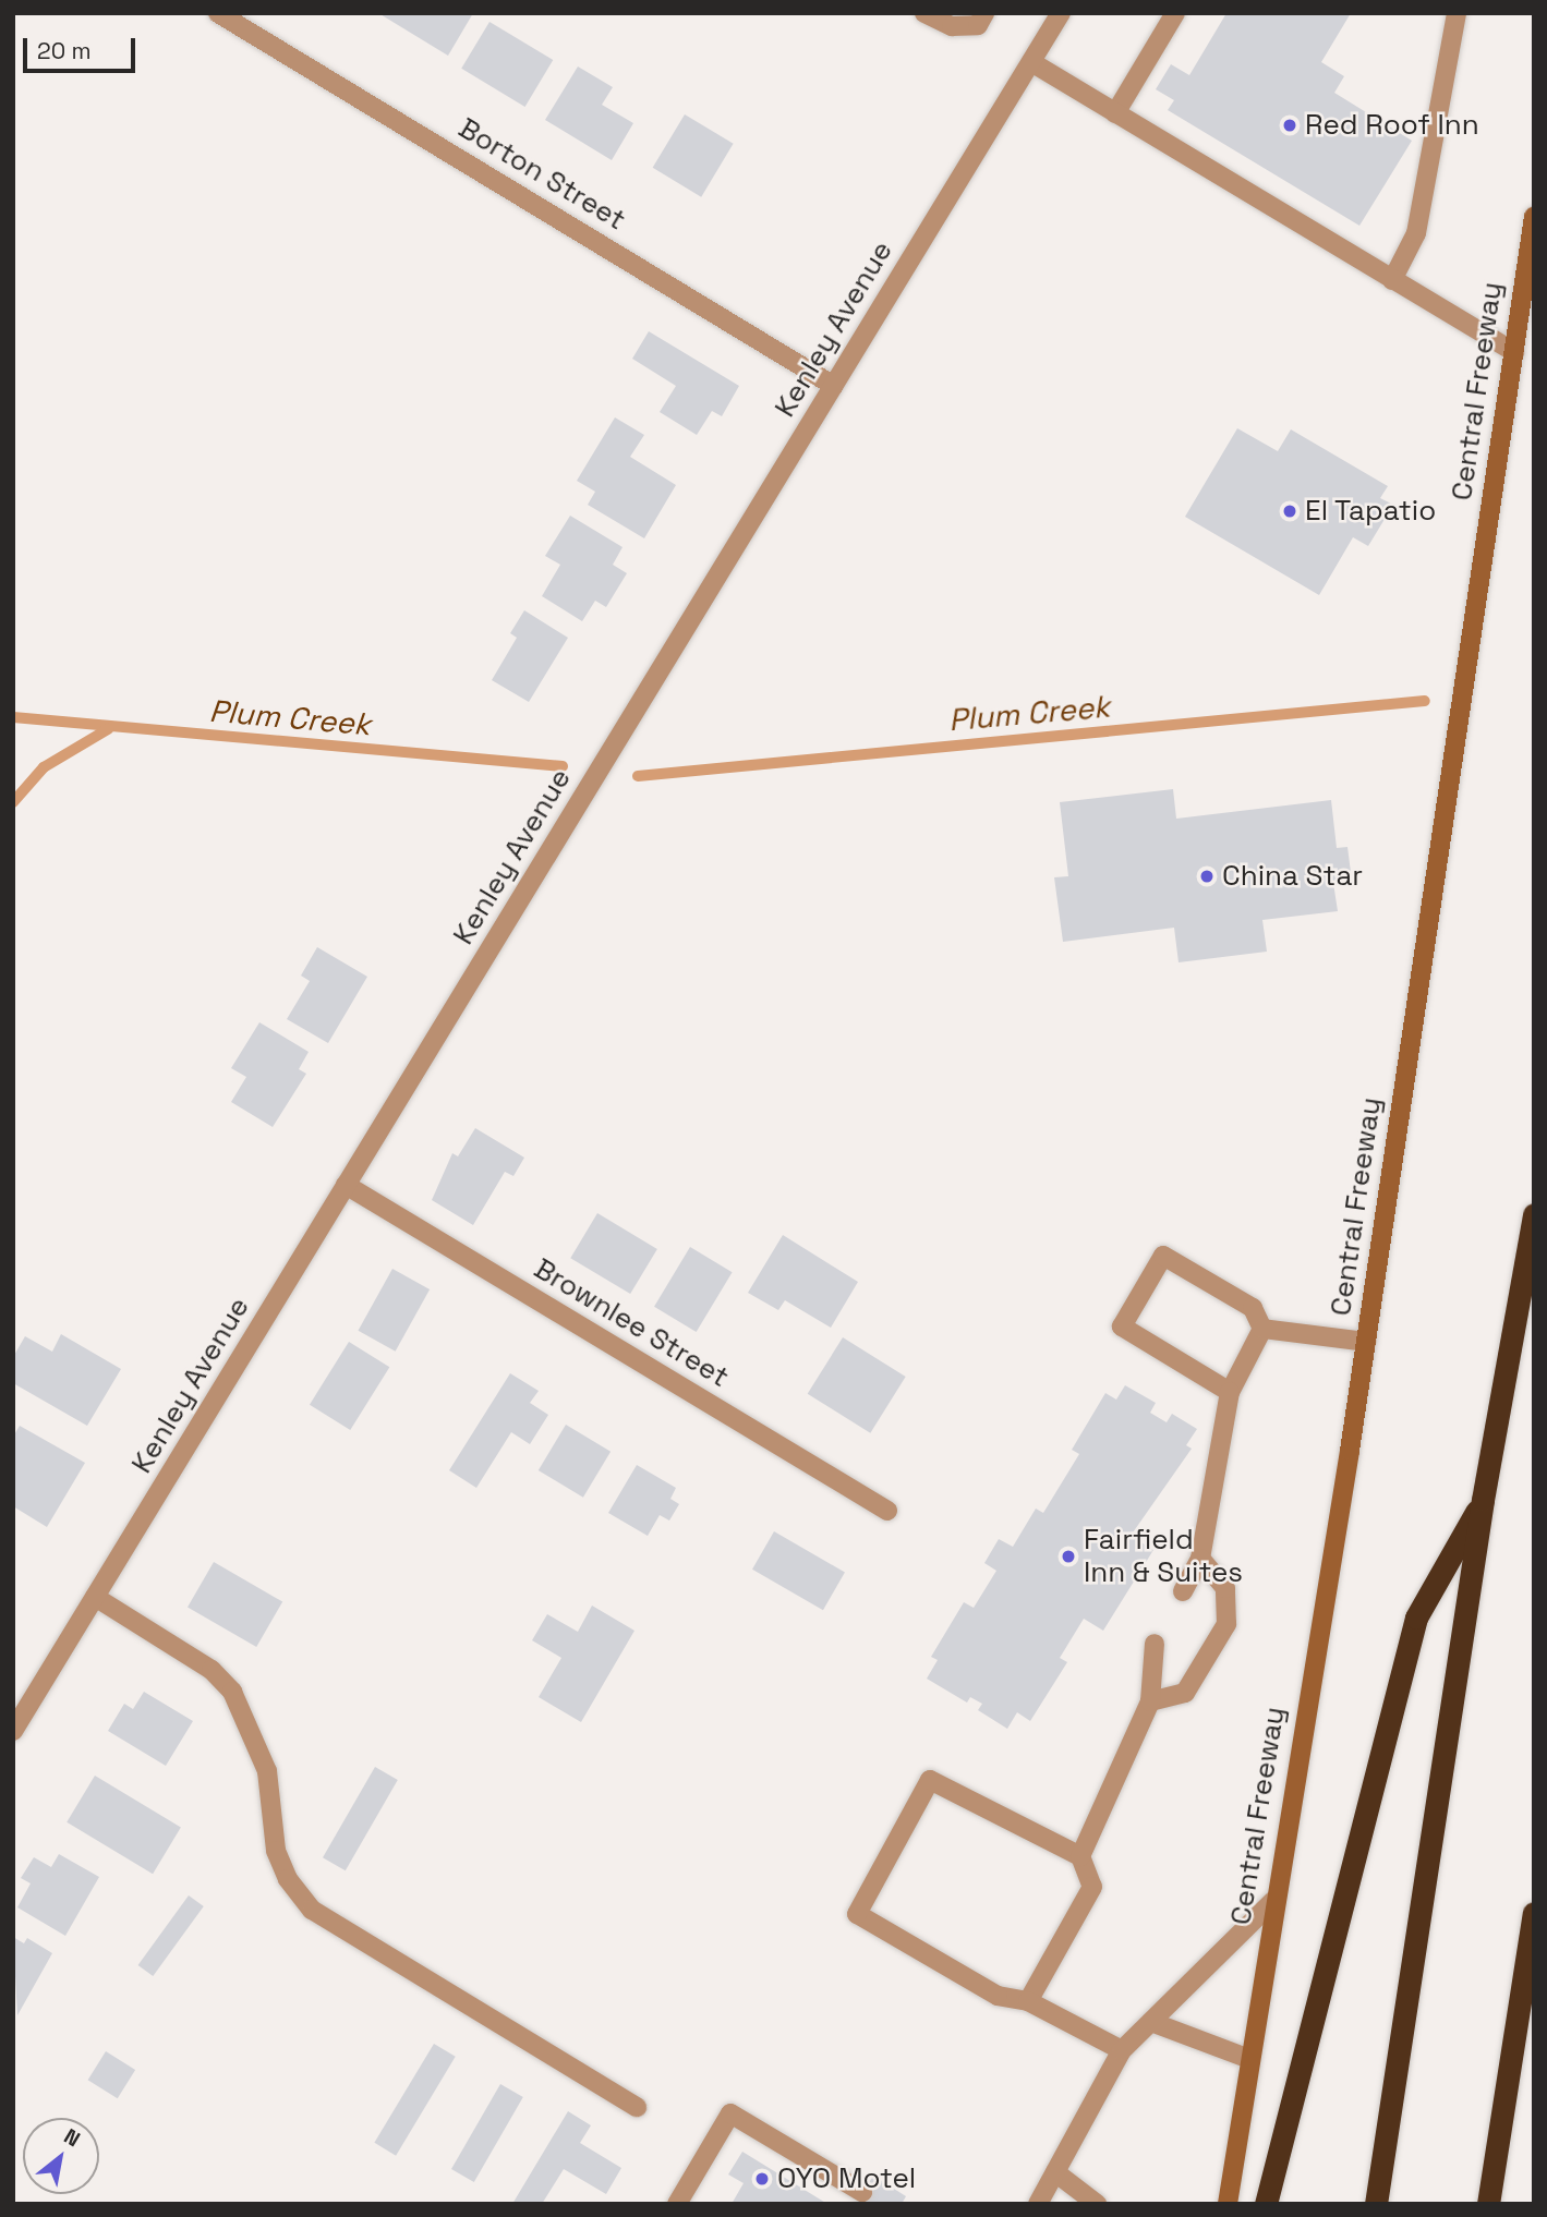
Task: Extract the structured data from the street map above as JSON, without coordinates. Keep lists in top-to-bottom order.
{
  "streets": {
    "main road": ["Central Freeway"],
    "street": ["Borton Street", "Kenley Avenue", "Brownlee Street"]
  },
  "crossings": [
    ["Borton Street", "Kenley Avenue"],
    ["Kenley Avenue", "Brownlee Street"]
  ],
  "water": ["Plum Creek"],
  "places": [
    "Red Roof Inn",
    "El Tapatio",
    "China Star",
    "Fairfield Inn & Suites",
    "OYO Motel"
  ],
  "scale_bar": "20 m",
  "north": "top right"
}
